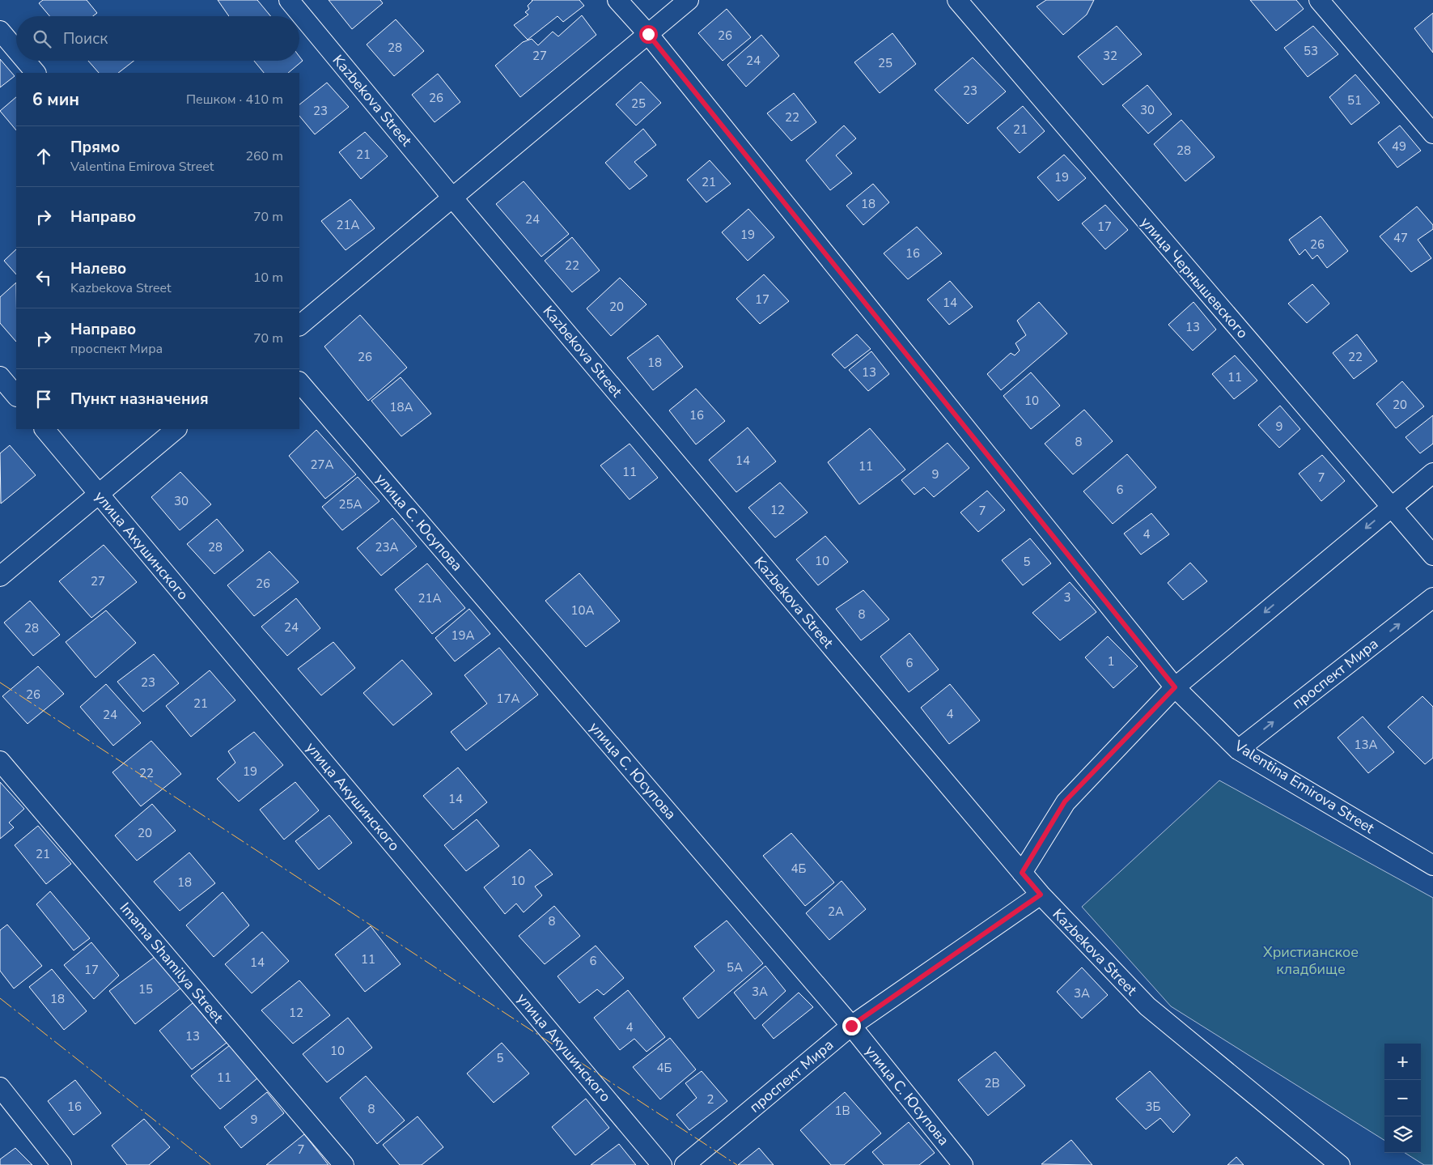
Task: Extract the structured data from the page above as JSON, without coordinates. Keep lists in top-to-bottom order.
{
  "streets": {
    "street": [
      "Kazbekova Street",
      "улица Чернышевского",
      "улица С. Юсупова",
      "улица Акушинского",
      "проспект Мира",
      "Valentina Emirova Street",
      "Imama Shamilya Street"
    ]
  },
  "crossings": [
    ["Kazbekova Street", "проспект Мира"],
    ["улица С. Юсупова", "проспект Мира"],
    ["проспект Мира", "Valentina Emirova Street"]
  ],
  "parks": ["Христианское кладбище"],
  "house_numbers": [
    "26",
    "28",
    "53",
    "27",
    "32",
    "24",
    "25",
    "23",
    "26",
    "51",
    "25",
    "30",
    "23",
    "22",
    "21",
    "49",
    "28",
    "21",
    "19",
    "21",
    "18",
    "24",
    "21А",
    "17",
    "19",
    "47",
    "26",
    "16",
    "22",
    "17",
    "14",
    "20",
    "13",
    "26",
    "22",
    "18",
    "13",
    "11",
    "10",
    "20",
    "18А",
    "16",
    "9",
    "8",
    "14",
    "27А",
    "11",
    "11",
    "9",
    "7",
    "6",
    "30",
    "25А",
    "12",
    "7",
    "4",
    "28",
    "23А",
    "10",
    "5",
    "27",
    "26",
    "3",
    "21А",
    "10А",
    "8",
    "24",
    "28",
    "19А",
    "1",
    "6",
    "23",
    "26",
    "17А",
    "21",
    "4",
    "24",
    "13А",
    "19",
    "22",
    "14",
    "20",
    "21",
    "4Б",
    "10",
    "18",
    "2А",
    "8",
    "11",
    "6",
    "14",
    "5А",
    "17",
    "15",
    "3А",
    "3А",
    "18",
    "12",
    "4",
    "13",
    "10",
    "5",
    "4Б",
    "11",
    "2В",
    "2",
    "16",
    "3Б",
    "8",
    "1В",
    "9",
    "7"
  ],
  "page": {
    "search": "Поиск",
    "heading": ["6 мин", "Пешком · 410 m"],
    "list": [
      ["Прямо", "Valentina Emirova Street", "260 m"],
      ["Направо", "70 m"],
      ["Налево", "Kazbekova Street", "10 m"],
      ["Направо", "проспект Мира", "70 m"],
      "Пункт назначения"
    ],
    "map_buttons": ["+", "−"]
  }
}
